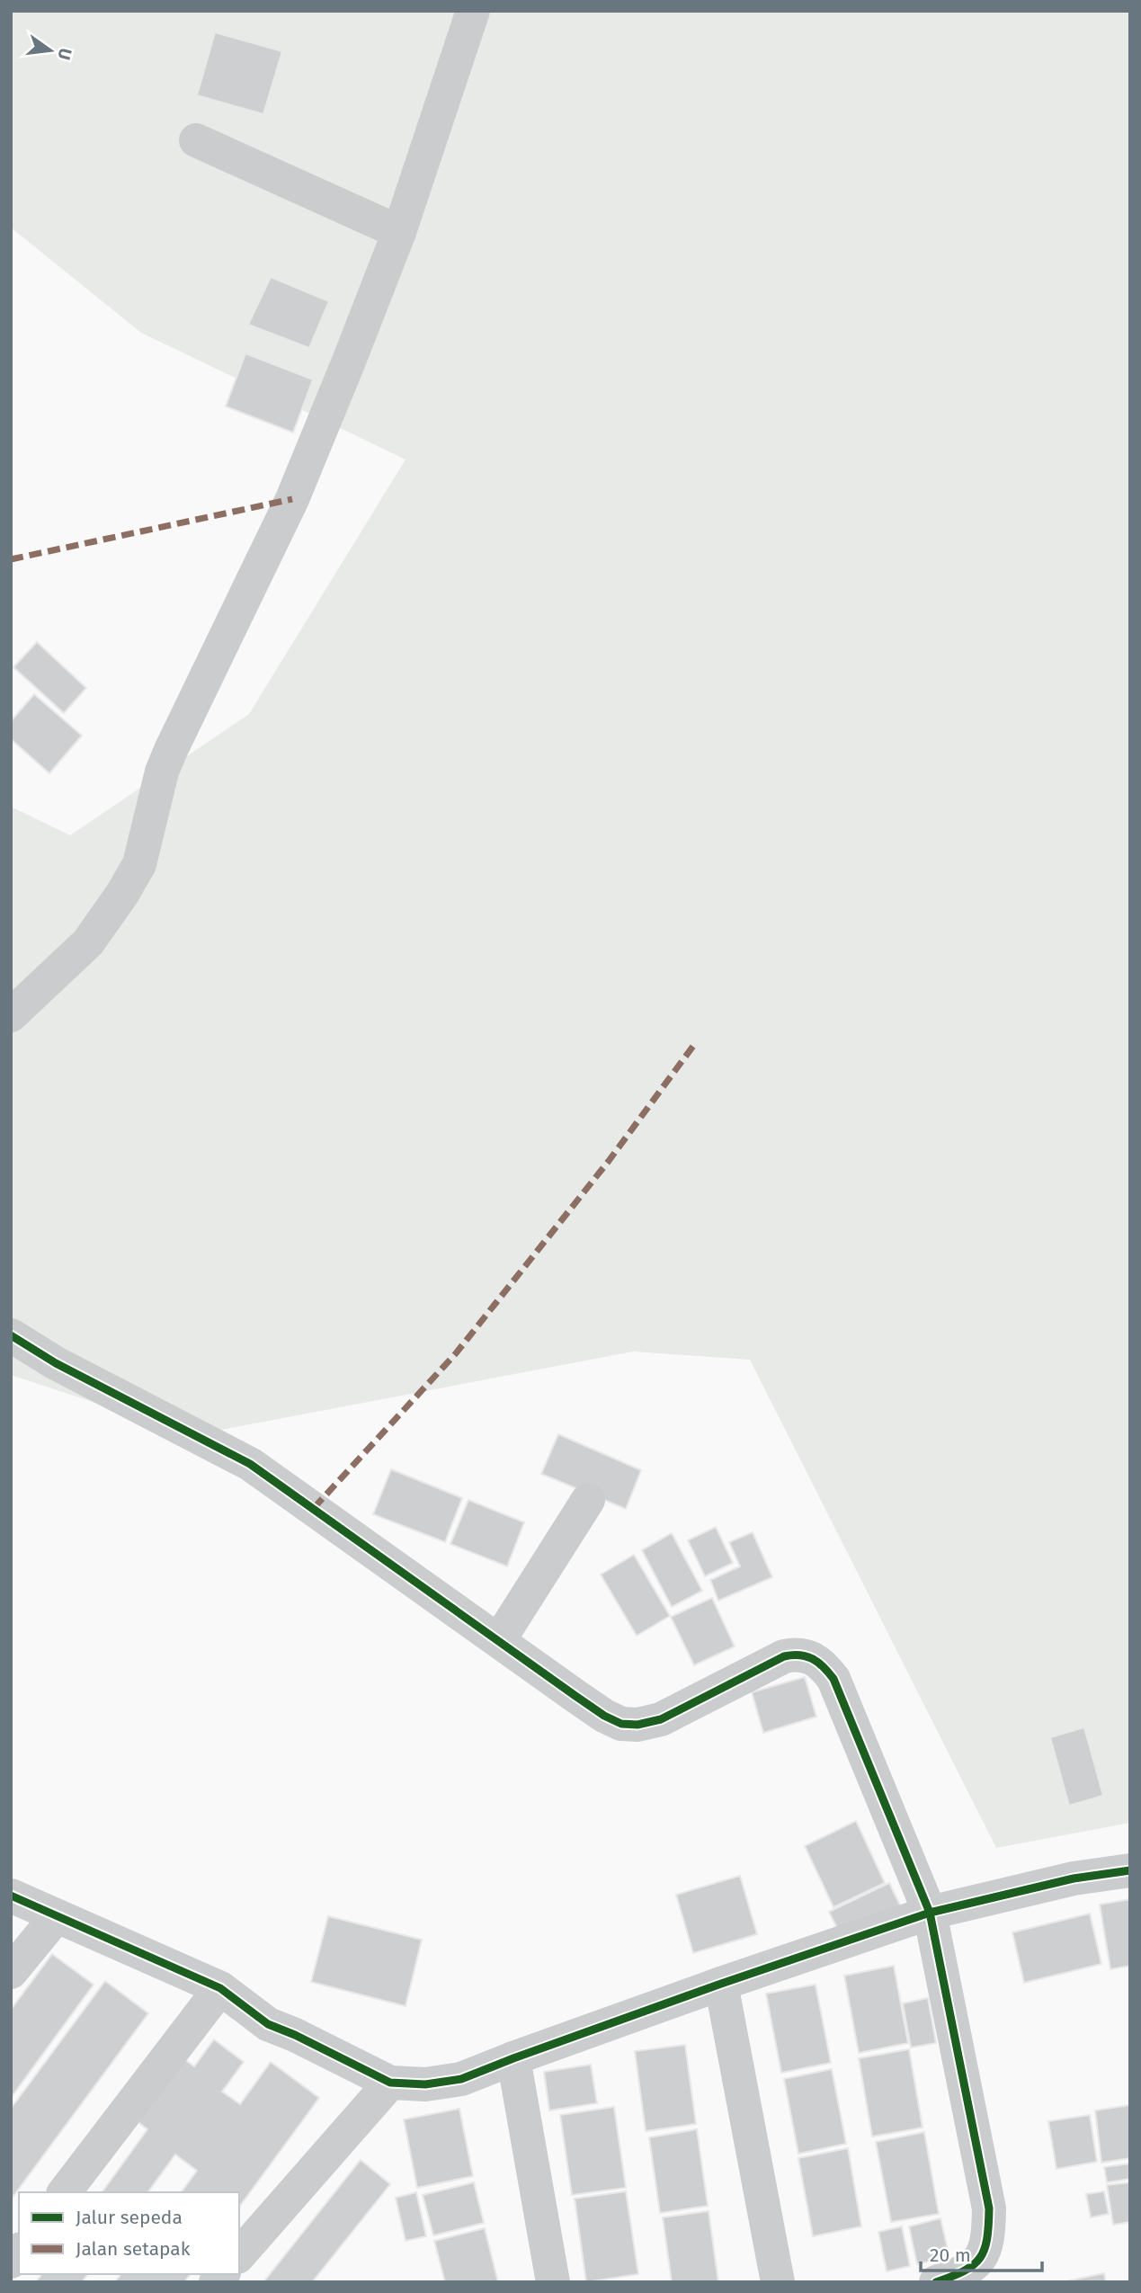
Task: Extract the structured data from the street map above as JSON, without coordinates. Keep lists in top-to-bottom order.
{
  "legend": ["Jalur sepeda", "Jalan setapak"],
  "scale_bar": "20 m",
  "north": "right"
}
